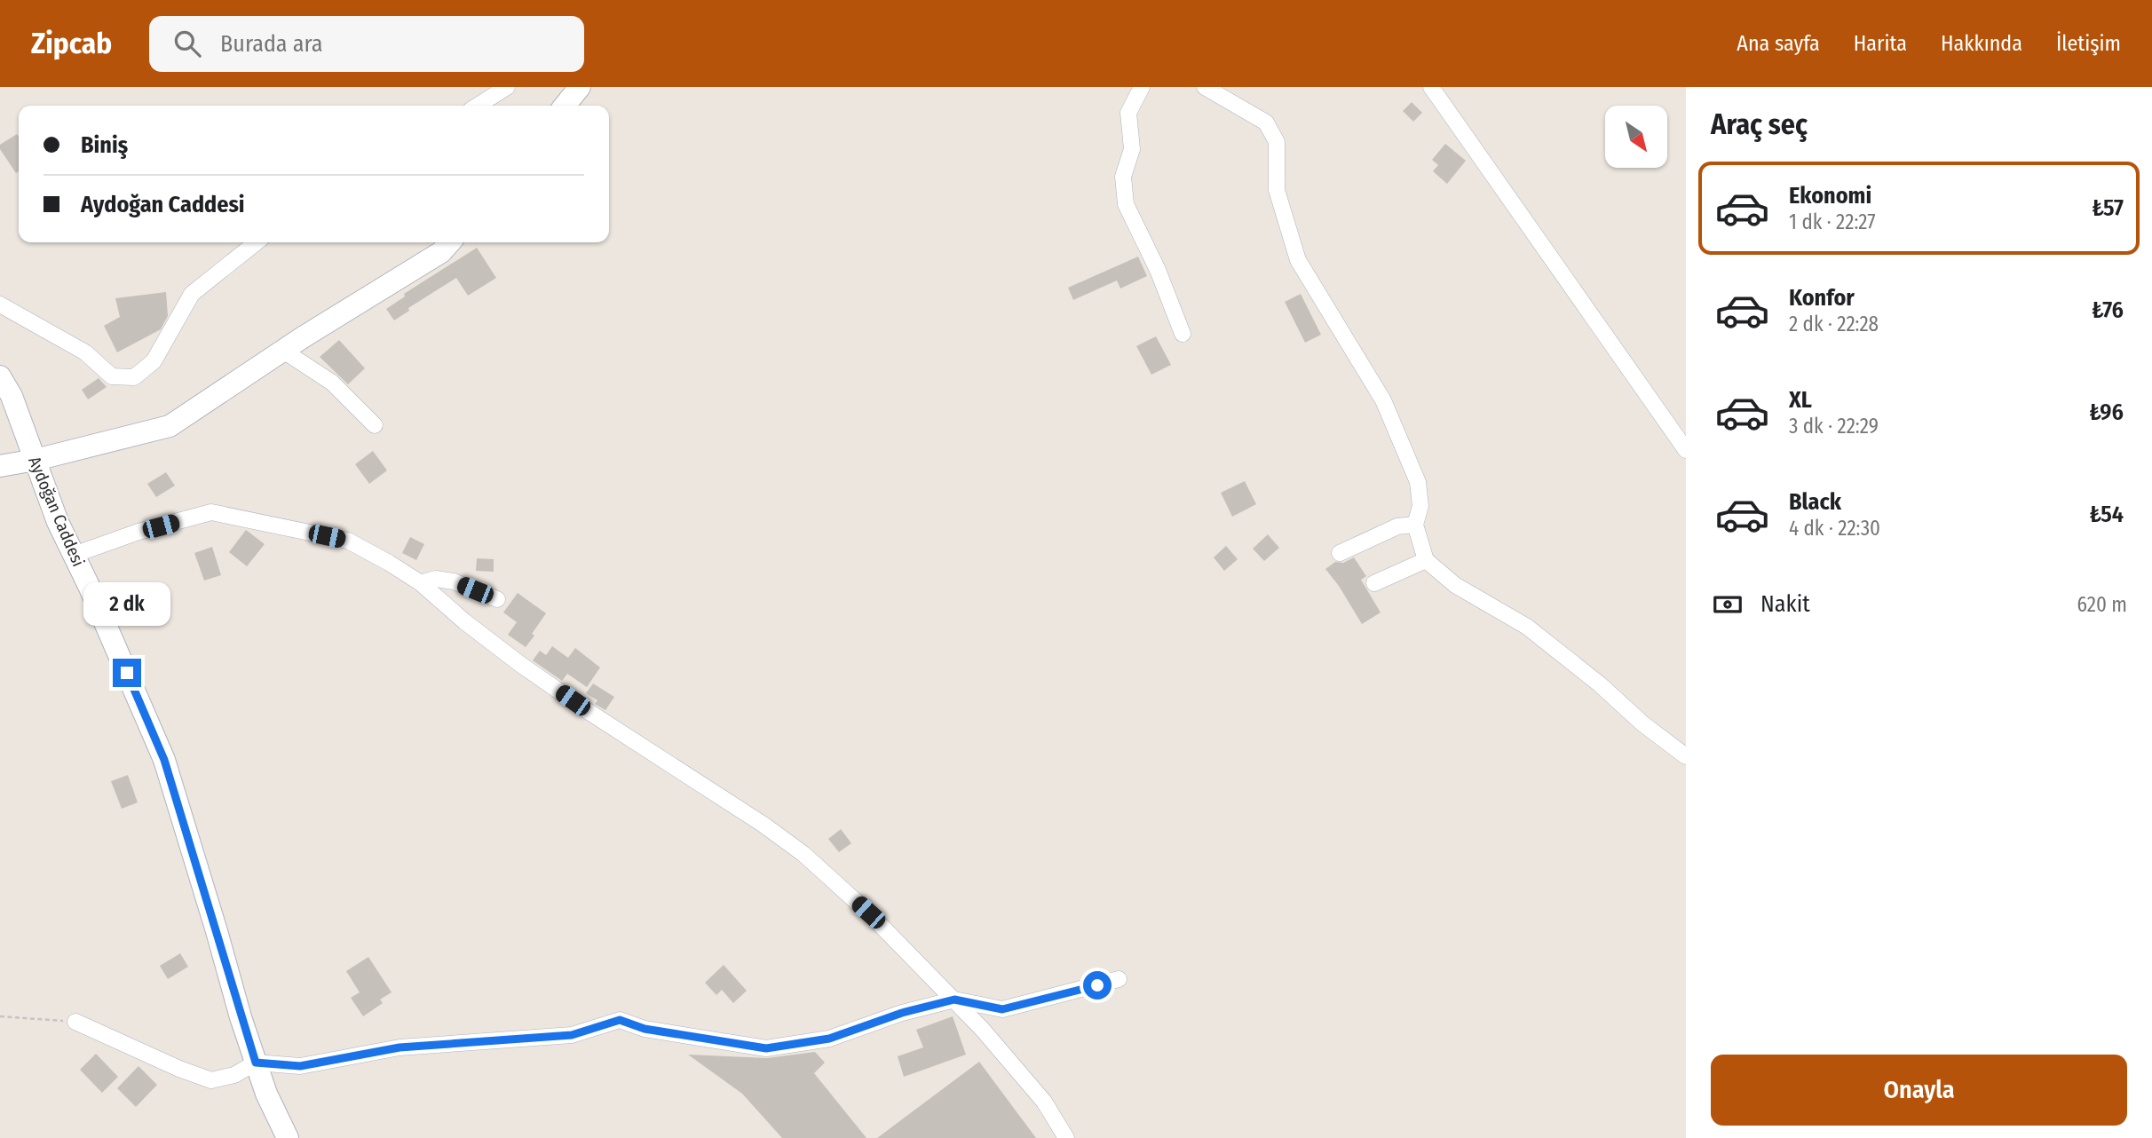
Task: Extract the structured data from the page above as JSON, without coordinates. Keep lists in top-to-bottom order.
{
  "streets": {
    "street": ["Aydoğan Caddesi"]
  },
  "north": "bottom right",
  "page": {
    "header": "Zipcab",
    "search": "Burada ara",
    "nav": [
      "Ana sayfa",
      "Harita",
      "Hakkında",
      "İletişim"
    ],
    "heading": "Araç seç",
    "banner": ["Biniş", "Aydoğan Caddesi"],
    "list": [
      {
        "name": "Ekonomi",
        "note": "1 dk · 22:27",
        "value": "₺57"
      },
      {
        "name": "Konfor",
        "note": "2 dk · 22:28",
        "value": "₺76"
      },
      {
        "name": "XL",
        "note": "3 dk · 22:29",
        "value": "₺96"
      },
      {
        "name": "Black",
        "note": "4 dk · 22:30",
        "value": "₺54"
      }
    ],
    "pay": ["Nakit", "620 m"],
    "bubble": "2 dk",
    "buttons": "Onayla"
  }
}
